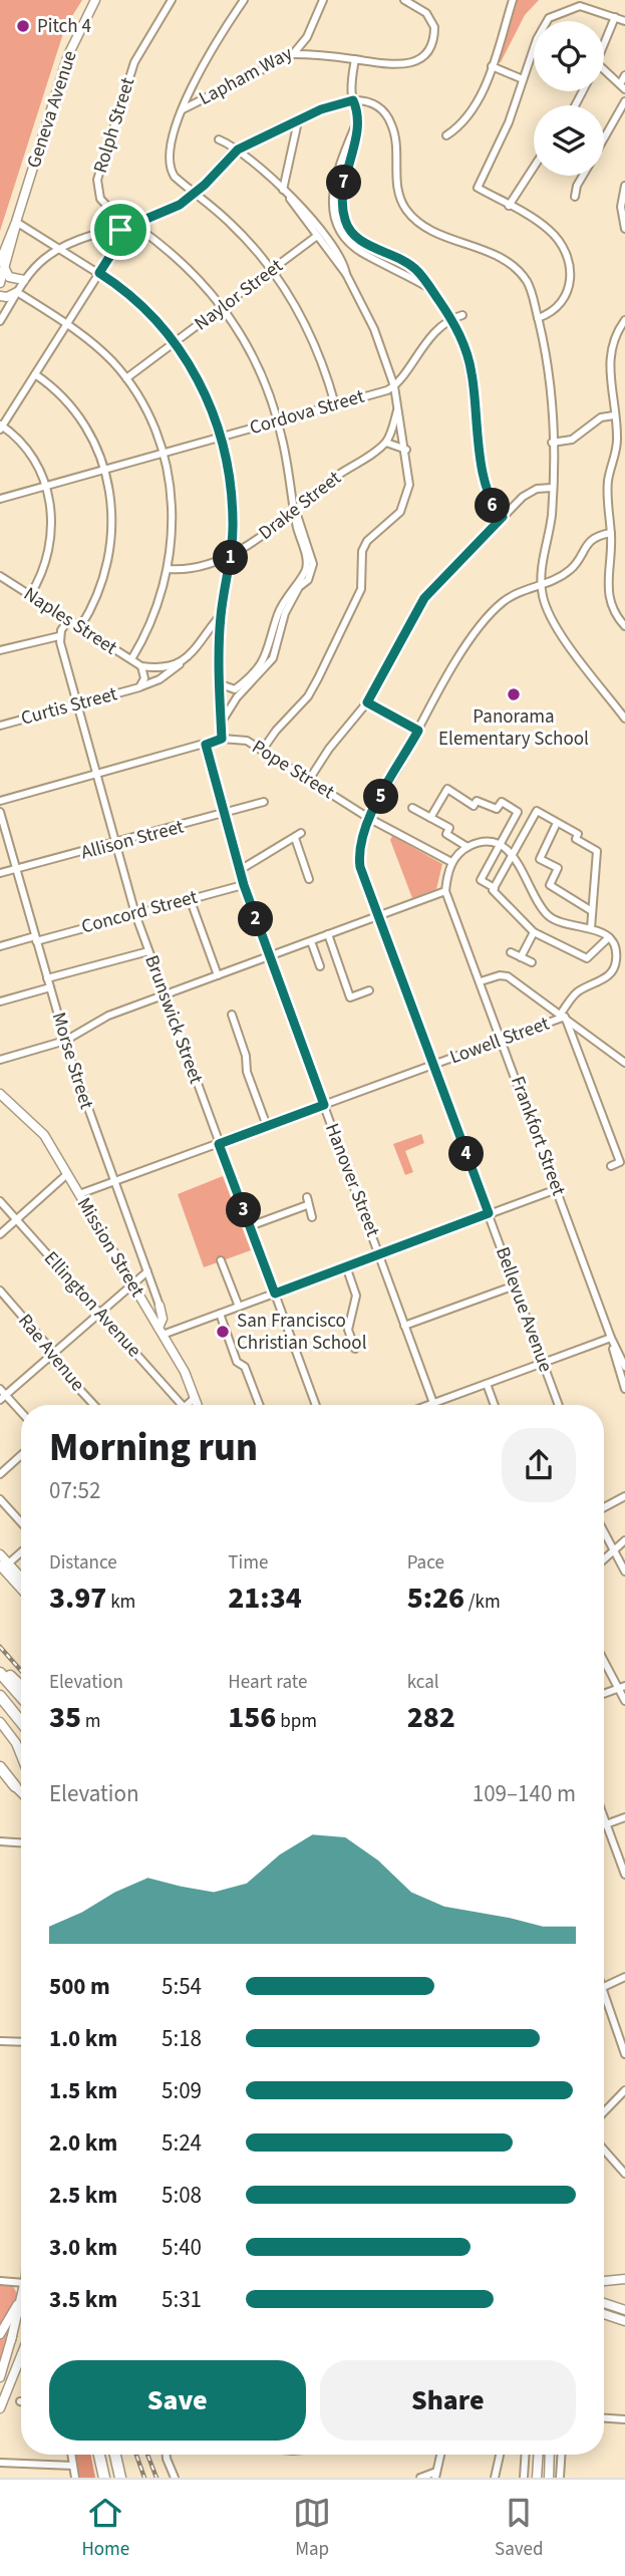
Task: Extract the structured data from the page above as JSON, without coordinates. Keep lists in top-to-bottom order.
{
  "streets": {
    "main road": ["Geneva Avenue", "Mission Street"],
    "street": [
      "Lapham Way",
      "Rolph Street",
      "Naylor Street",
      "Cordova Street",
      "Drake Street",
      "Naples Street",
      "Curtis Street",
      "Pope Street",
      "Allison Street",
      "Concord Street",
      "Brunswick Street",
      "Lowell Street",
      "Morse Street",
      "Frankfort Street",
      "Hanover Street",
      "Ellington Avenue",
      "Bellevue Avenue",
      "Rae Avenue"
    ]
  },
  "crossings": [
    ["Naples Street", "Curtis Street"],
    ["Curtis Street", "Brunswick Street"],
    ["Pope Street", "Bellevue Avenue"],
    ["Allison Street", "Brunswick Street"],
    ["Allison Street", "Morse Street"],
    ["Allison Street", "Hanover Street"],
    ["Concord Street", "Brunswick Street"],
    ["Concord Street", "Morse Street"],
    ["Concord Street", "Hanover Street"],
    ["Brunswick Street", "Lowell Street"],
    ["Lowell Street", "Morse Street"],
    ["Lowell Street", "Frankfort Street"],
    ["Lowell Street", "Hanover Street"],
    ["Lowell Street", "Mission Street"],
    ["Lowell Street", "Bellevue Avenue"]
  ],
  "places": ["Pitch 4", "Panorama Elementary School", "San Francisco Christian School"],
  "page": {
    "pins": [
      "7",
      "6",
      "1",
      "5",
      "2",
      "4",
      "3"
    ],
    "heading": ["Morning run", "07:52"],
    "stats": [
      ["Distance", "3.97 km"],
      ["Time", "21:34"],
      ["Pace", "5:26 /km"],
      ["Elevation", "35 m"],
      ["Heart rate", "156 bpm"],
      ["kcal", "282"]
    ],
    "chart": ["Elevation", "109–140 m"],
    "list": [
      {
        "name": "500 m",
        "note": "5:54"
      },
      {
        "name": "1.0 km",
        "note": "5:18"
      },
      {
        "name": "1.5 km",
        "note": "5:09"
      },
      {
        "name": "2.0 km",
        "note": "5:24"
      },
      {
        "name": "2.5 km",
        "note": "5:08"
      },
      {
        "name": "3.0 km",
        "note": "5:40"
      },
      {
        "name": "3.5 km",
        "note": "5:31"
      }
    ],
    "buttons": ["Save", "Share"],
    "tabs": ["Home", "Map", "Saved"]
  }
}
